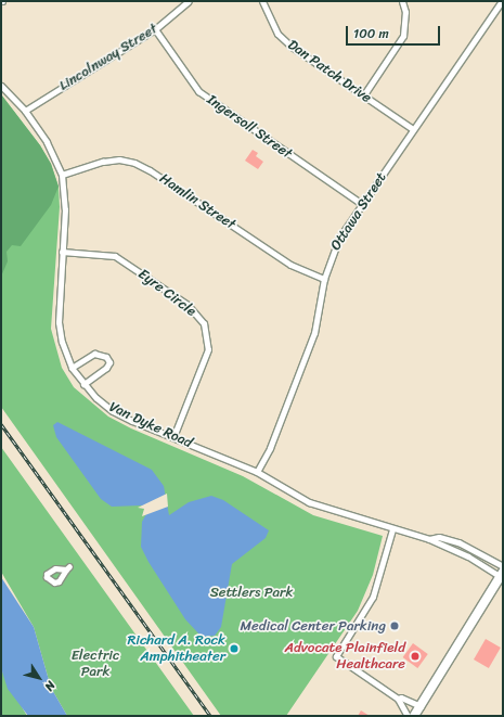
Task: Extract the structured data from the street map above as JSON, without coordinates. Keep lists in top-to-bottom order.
{
  "streets": {
    "street": [
      "Lincolnway Street",
      "Dan Patch Drive",
      "Ingersoll Street",
      "Hamlin Street",
      "Ottawa Street",
      "Eyre Circle",
      "Van Dyke Road"
    ]
  },
  "crossings": [
    ["Lincolnway Street", "Ingersoll Street"],
    ["Lincolnway Street", "Van Dyke Road"],
    ["Dan Patch Drive", "Ottawa Street"],
    ["Ingersoll Street", "Ottawa Street"],
    ["Hamlin Street", "Ottawa Street"],
    ["Hamlin Street", "Van Dyke Road"],
    ["Ottawa Street", "Van Dyke Road"],
    ["Eyre Circle", "Van Dyke Road"]
  ],
  "parks": ["Settlers Park", "Electric Park"],
  "places": ["Medical Center Parking", "Richard A. Rock Amphitheater", "Advocate Plainfield Healthcare"],
  "scale_bar": "100 m",
  "north": "bottom right"
}
